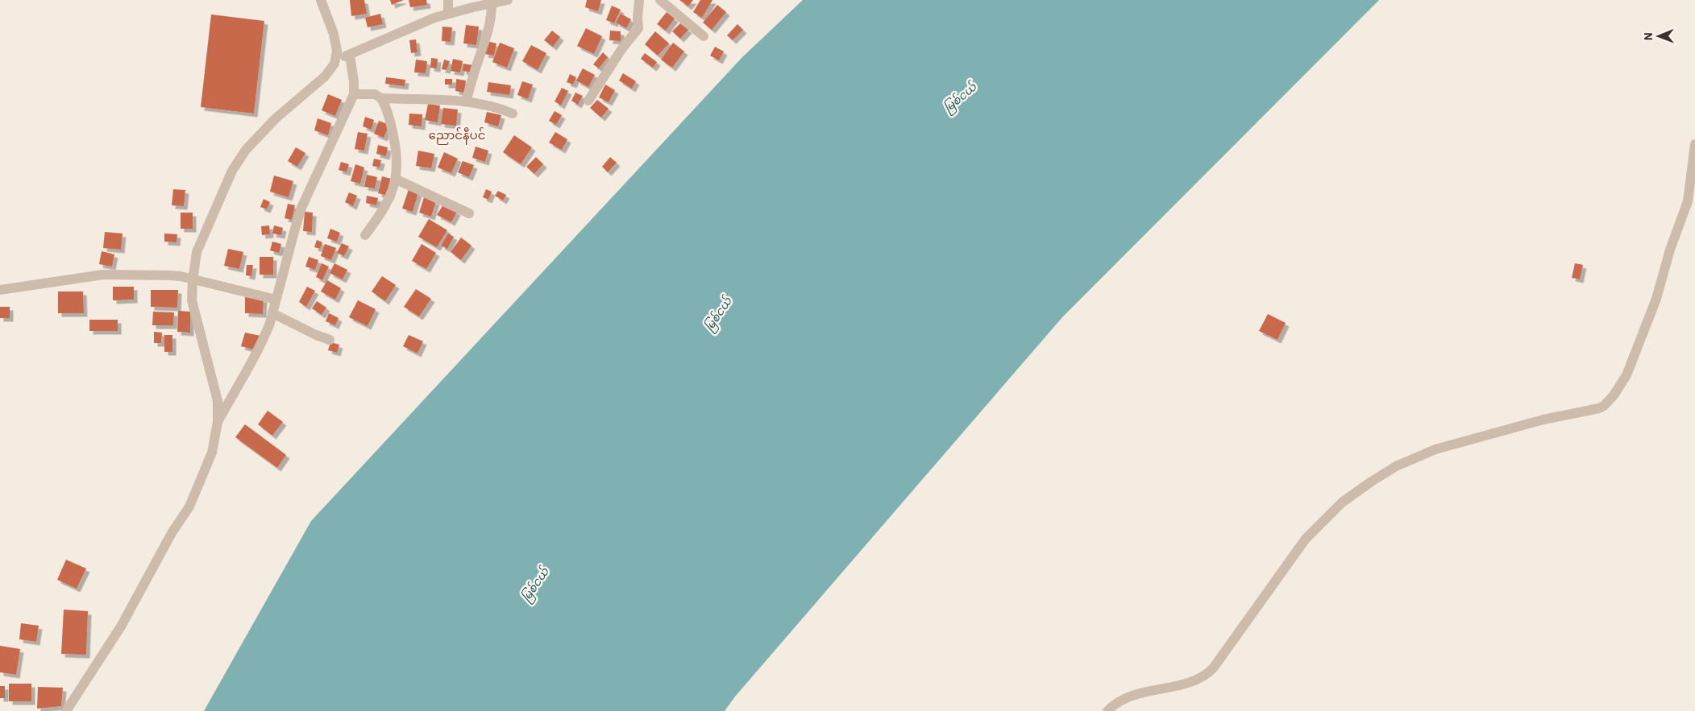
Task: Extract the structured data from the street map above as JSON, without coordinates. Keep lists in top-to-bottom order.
{
  "districts": ["ညောင်နီပင်"],
  "water": ["မြစ်ငယ်"],
  "north": "left"
}
